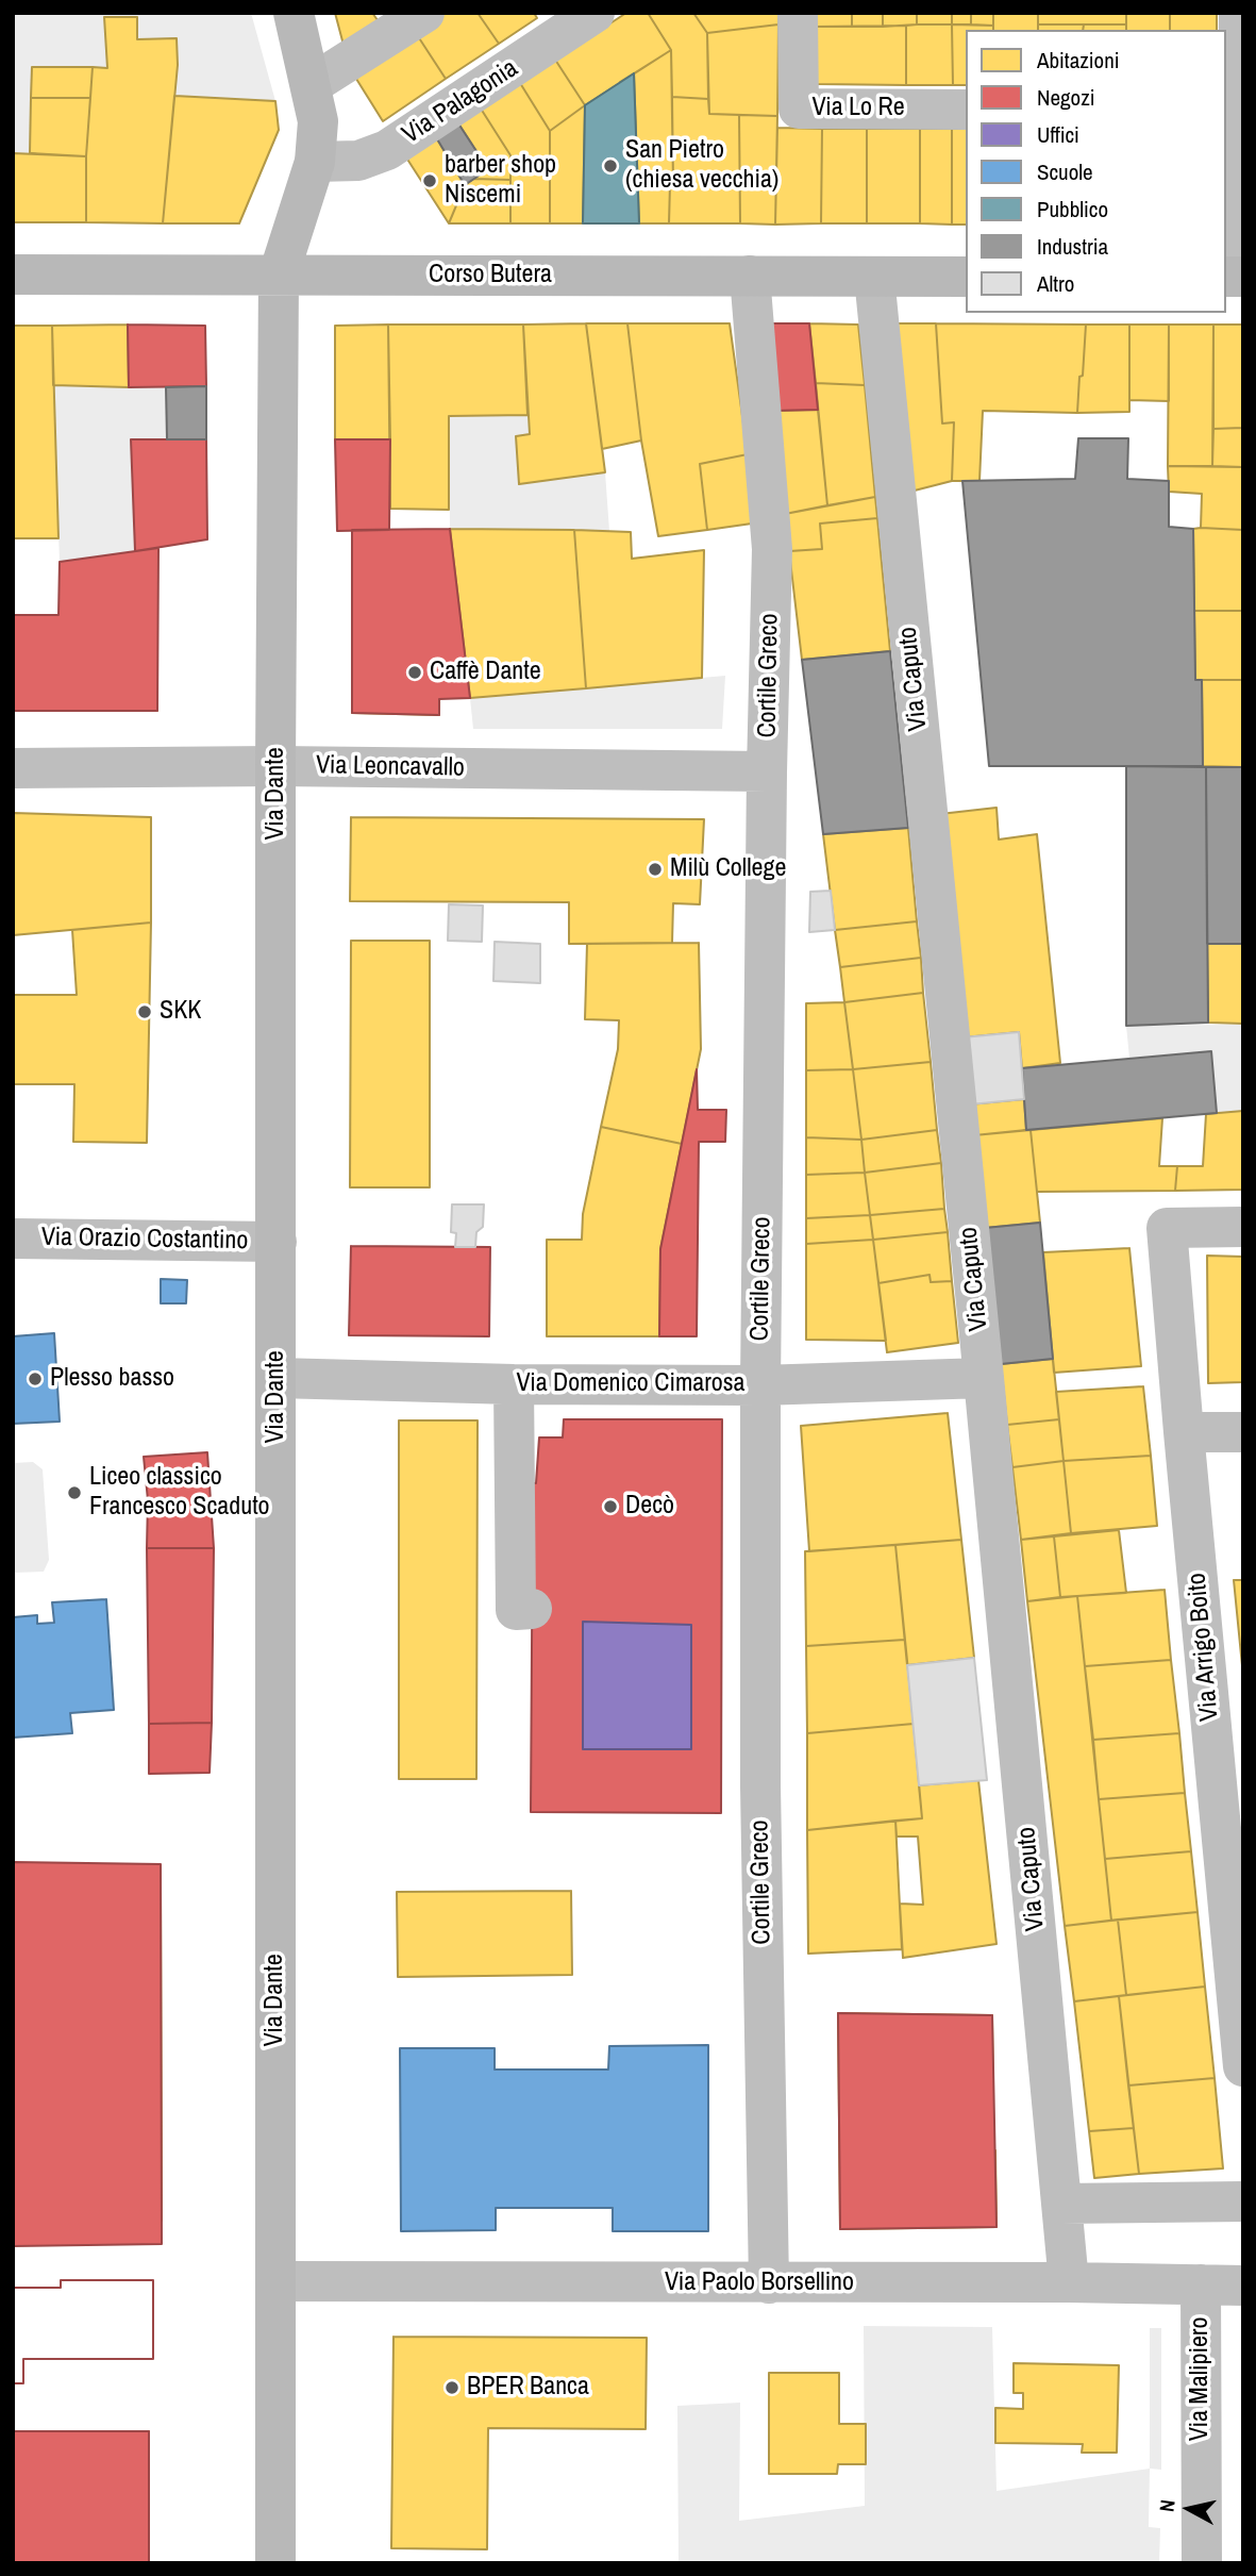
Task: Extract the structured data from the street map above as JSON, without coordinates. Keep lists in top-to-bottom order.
{
  "streets": {
    "street": [
      "Via Palagonia",
      "Via Lo Re",
      "Corso Butera",
      "Cortile Greco",
      "Via Caputo",
      "Via Leoncavallo",
      "Via Dante",
      "Via Orazio Costantino",
      "Via Domenico Cimarosa",
      "Via Arrigo Boito",
      "Via Paolo Borsellino",
      "Via Malipiero"
    ]
  },
  "crossings": [
    ["Via Palagonia", "Via Dante"],
    ["Corso Butera", "Cortile Greco"],
    ["Corso Butera", "Via Caputo"],
    ["Corso Butera", "Via Dante"],
    ["Cortile Greco", "Via Leoncavallo"],
    ["Cortile Greco", "Via Domenico Cimarosa"],
    ["Cortile Greco", "Via Paolo Borsellino"],
    ["Via Caputo", "Via Domenico Cimarosa"],
    ["Via Caputo", "Via Paolo Borsellino"],
    ["Via Leoncavallo", "Via Dante"],
    ["Via Dante", "Via Orazio Costantino"],
    ["Via Dante", "Via Domenico Cimarosa"],
    ["Via Dante", "Via Paolo Borsellino"],
    ["Via Paolo Borsellino", "Via Malipiero"]
  ],
  "places": [
    "San Pietro (chiesa vecchia)",
    "barber shop Niscemi",
    "Caffè Dante",
    "Milù College",
    "SKK",
    "Plesso basso",
    "Liceo classico Francesco Scaduto",
    "Decò",
    "BPER Banca"
  ],
  "legend": [
    "Abitazioni",
    "Negozi",
    "Uffici",
    "Scuole",
    "Pubblico",
    "Industria",
    "Altro"
  ],
  "north": "left"
}
